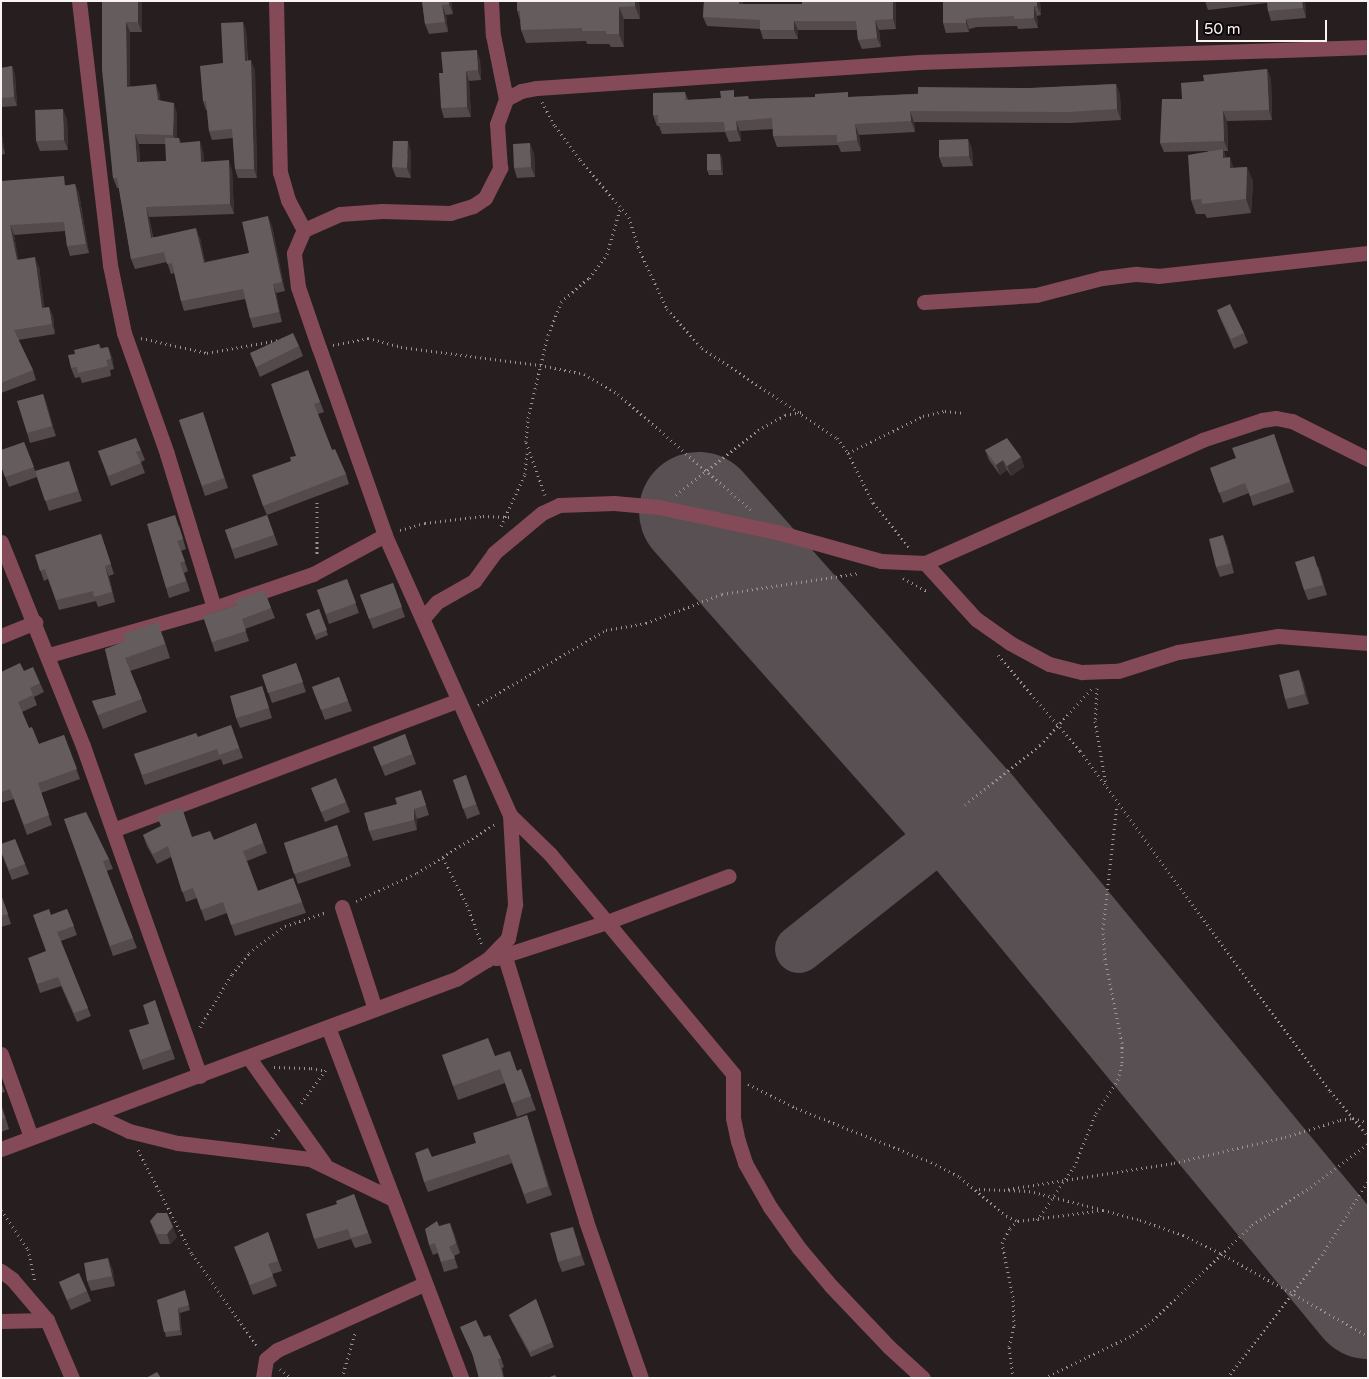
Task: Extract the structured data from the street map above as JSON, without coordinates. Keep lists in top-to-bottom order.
{
  "scale_bar": "50 m"
}
